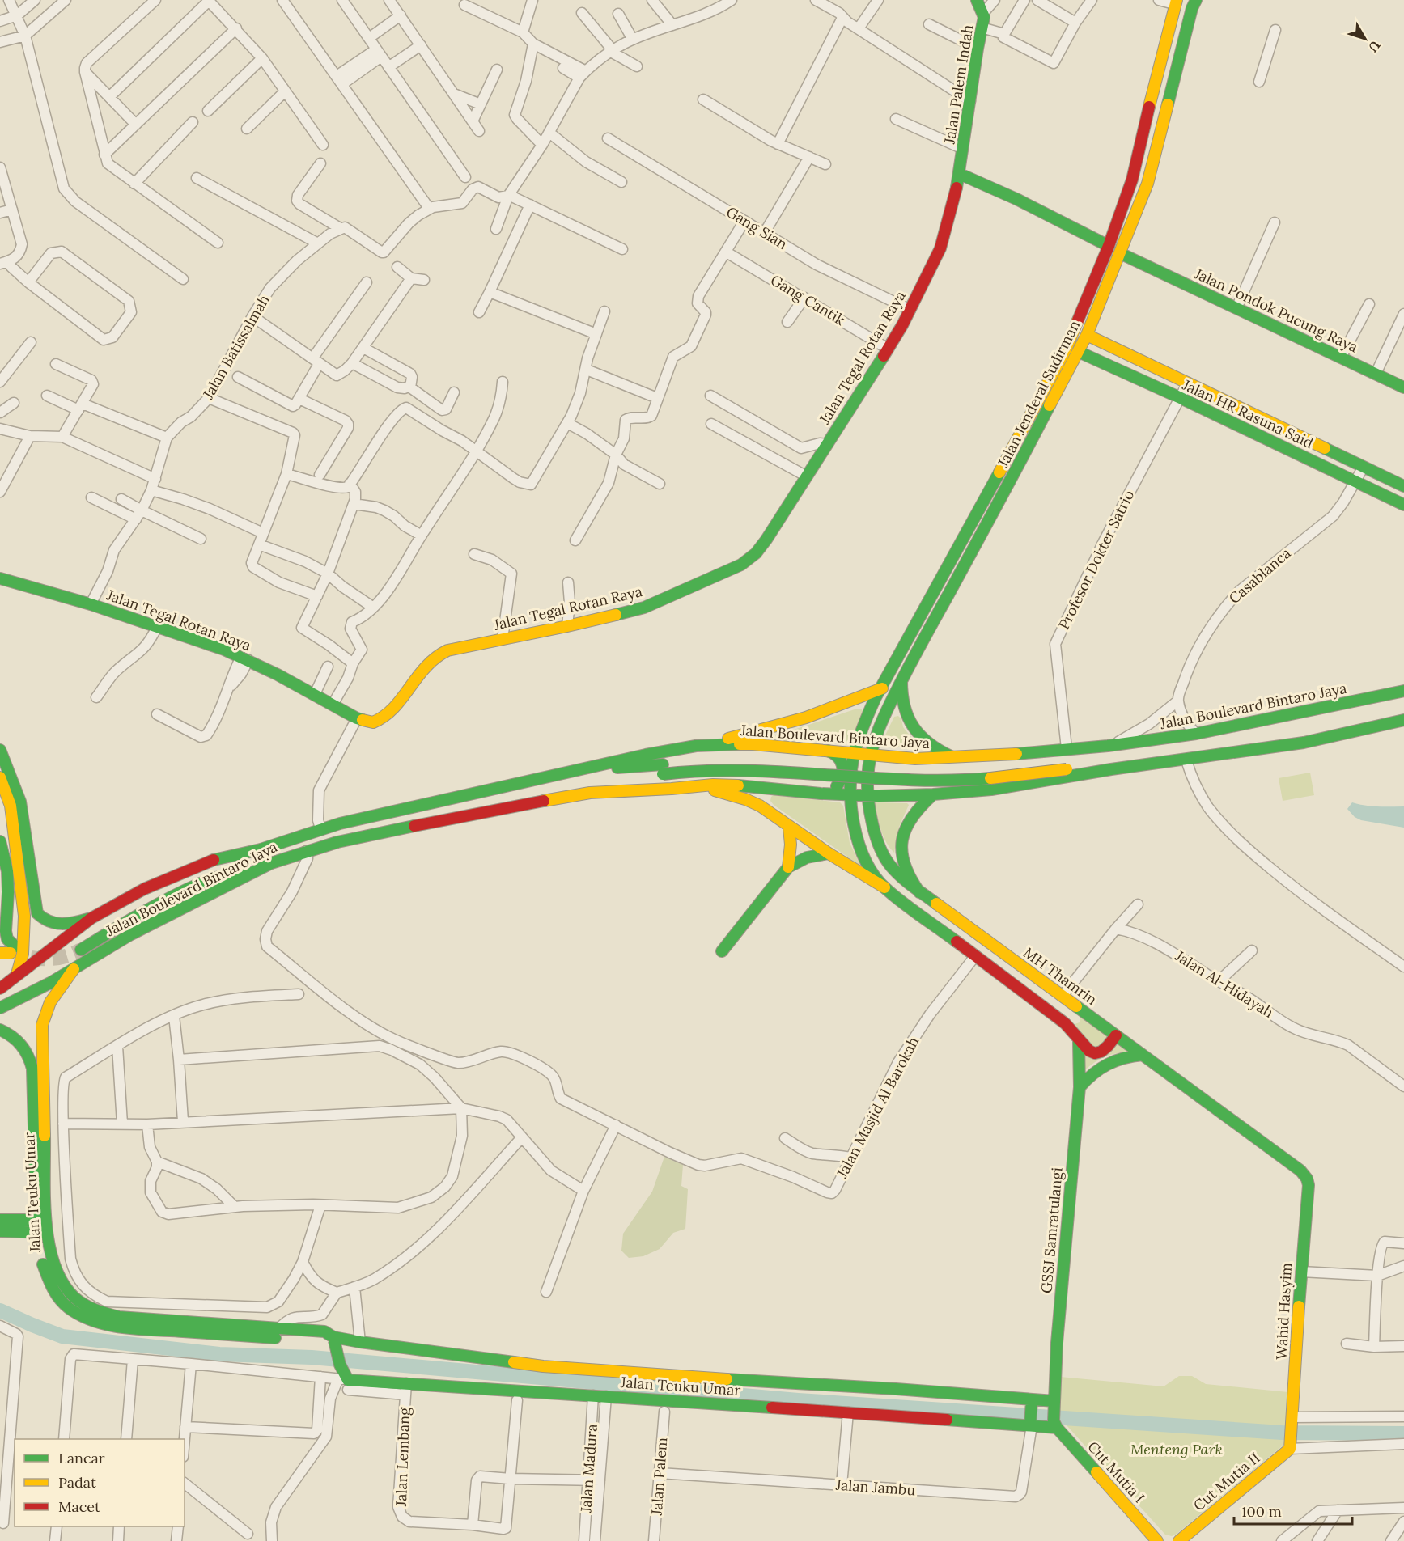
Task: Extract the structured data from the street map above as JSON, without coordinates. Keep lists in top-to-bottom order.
{
  "streets": {
    "main road": [
      "Jalan Palem Indah",
      "Jalan Pondok Pucung Raya",
      "Jalan Tegal Rotan Raya",
      "Jalan Jenderal Sudirman",
      "Jalan HR Rasuna Said",
      "Jalan Boulevard Bintaro Jaya",
      "MH Thamrin",
      "Jalan Teuku Umar",
      "GSSJ Samratulangi",
      "Wahid Hasyim",
      "Cut Mutia I",
      "Cut Mutia II"
    ],
    "street": [
      "Gang Sian",
      "Gang Cantik",
      "Jalan Batissalmah",
      "Profesor Dokter Satrio",
      "Casablanca",
      "Jalan Al-Hidayah",
      "Jalan Masjid Al Barokah",
      "Jalan Lembang",
      "Jalan Madura",
      "Jalan Palem",
      "Jalan Jambu"
    ]
  },
  "crossings": [
    ["Jalan Palem Indah", "Jalan Tegal Rotan Raya"],
    ["Gang Sian", "Jalan Tegal Rotan Raya"],
    ["Gang Cantik", "Jalan Tegal Rotan Raya"],
    ["Jalan Pondok Pucung Raya", "Jalan Jenderal Sudirman"],
    ["Jalan Batissalmah", "Jalan Tegal Rotan Raya"],
    ["Jalan Jenderal Sudirman", "Jalan HR Rasuna Said"],
    ["Jalan Jenderal Sudirman", "Jalan Boulevard Bintaro Jaya"],
    ["Jalan Jenderal Sudirman", "MH Thamrin"],
    ["Jalan HR Rasuna Said", "Profesor Dokter Satrio"],
    ["Jalan HR Rasuna Said", "Casablanca"],
    ["Profesor Dokter Satrio", "Jalan Boulevard Bintaro Jaya"],
    ["Jalan Boulevard Bintaro Jaya", "MH Thamrin"],
    ["Jalan Boulevard Bintaro Jaya", "Jalan Teuku Umar"],
    ["MH Thamrin", "Wahid Hasyim"],
    ["Jalan Teuku Umar", "GSSJ Samratulangi"],
    ["Jalan Teuku Umar", "Jalan Lembang"],
    ["Jalan Teuku Umar", "Jalan Madura"],
    ["Jalan Teuku Umar", "Cut Mutia I"],
    ["Jalan Teuku Umar", "Jalan Jambu"],
    ["GSSJ Samratulangi", "Cut Mutia I"],
    ["Wahid Hasyim", "Cut Mutia II"],
    ["Jalan Palem", "Jalan Jambu"]
  ],
  "parks": ["Menteng Park"],
  "legend": ["Lancar", "Padat", "Macet"],
  "scale_bar": "100 m",
  "north": "bottom right"
}
